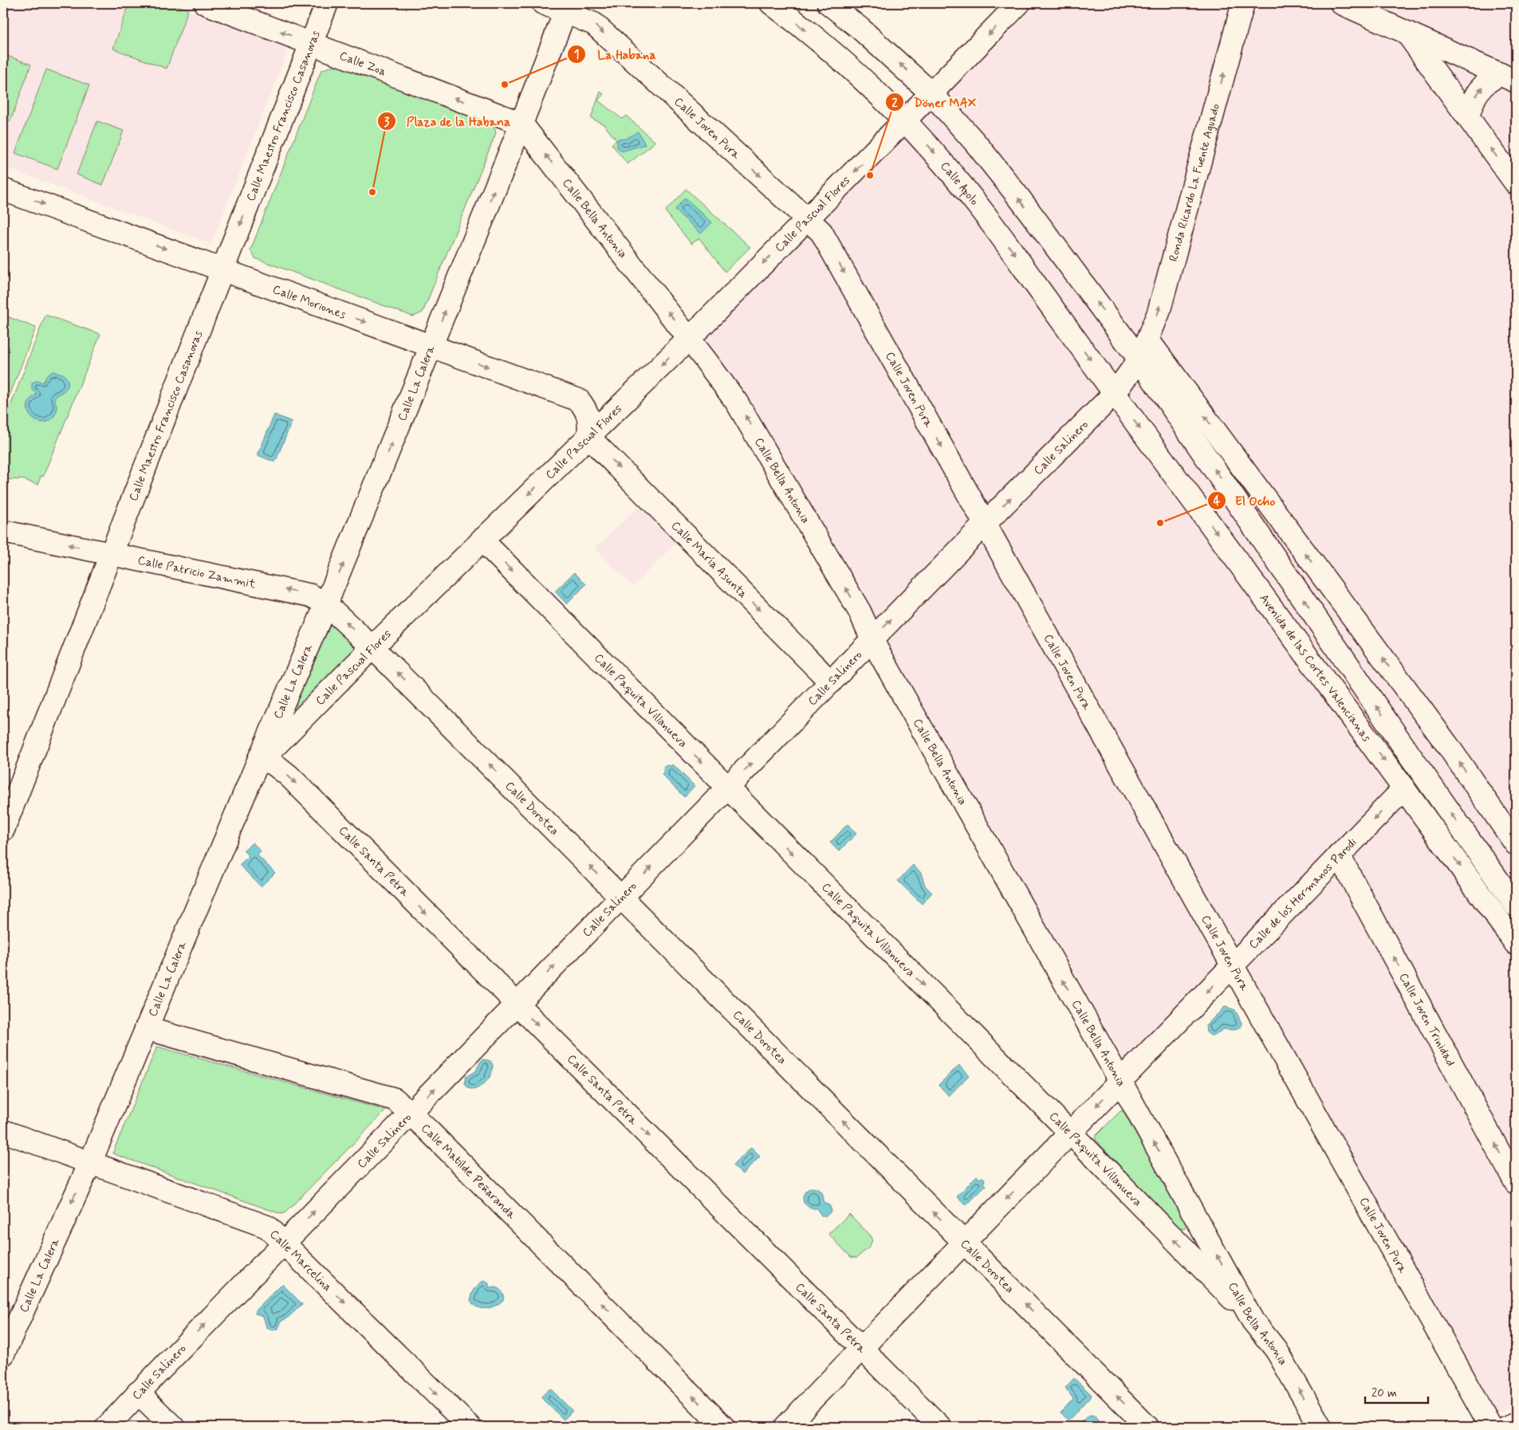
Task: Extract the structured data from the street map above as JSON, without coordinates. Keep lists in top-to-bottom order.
{
  "streets": {
    "street": [
      "Calle Zoa",
      "Calle Maestro Francisco Casanovas",
      "Calle Joven Pura",
      "Ronda Ricardo La Fuente Aguado",
      "Calle Apolo",
      "Calle Pascual Flores",
      "Calle Bella Antonia",
      "Calle Moriones",
      "Calle La Calera",
      "Calle Salinero",
      "Calle María Asunta",
      "Calle Patricio Zammit",
      "Avenida de las Cortes Valencianas",
      "Calle Paquita Villanueva",
      "Calle Dorotea",
      "Calle Santa Petra",
      "Calle de los Hermanos Parodi",
      "Calle Joven Trinidad",
      "Calle Matilde Peñaranda",
      "Calle Marcelina"
    ]
  },
  "crossings": [
    ["Calle Zoa", "Calle Maestro Francisco Casanovas"],
    ["Calle Zoa", "Calle Bella Antonia"],
    ["Calle Zoa", "Calle La Calera"],
    ["Calle Maestro Francisco Casanovas", "Calle Moriones"],
    ["Calle Maestro Francisco Casanovas", "Calle Patricio Zammit"],
    ["Calle Joven Pura", "Calle Pascual Flores"],
    ["Calle Joven Pura", "Calle La Calera"],
    ["Calle Joven Pura", "Calle Salinero"],
    ["Calle Joven Pura", "Calle de los Hermanos Parodi"],
    ["Ronda Ricardo La Fuente Aguado", "Calle Apolo"],
    ["Ronda Ricardo La Fuente Aguado", "Calle Salinero"],
    ["Ronda Ricardo La Fuente Aguado", "Avenida de las Cortes Valencianas"],
    ["Calle Apolo", "Calle Pascual Flores"],
    ["Calle Apolo", "Calle Salinero"],
    ["Calle Apolo", "Avenida de las Cortes Valencianas"],
    ["Calle Pascual Flores", "Calle Bella Antonia"],
    ["Calle Pascual Flores", "Calle Moriones"],
    ["Calle Pascual Flores", "Calle La Calera"],
    ["Calle Pascual Flores", "Calle María Asunta"],
    ["Calle Pascual Flores", "Calle Patricio Zammit"],
    ["Calle Pascual Flores", "Calle Paquita Villanueva"],
    ["Calle Pascual Flores", "Calle Dorotea"],
    ["Calle Pascual Flores", "Calle Santa Petra"],
    ["Calle Bella Antonia", "Calle La Calera"],
    ["Calle Bella Antonia", "Calle Salinero"],
    ["Calle Bella Antonia", "Calle Paquita Villanueva"],
    ["Calle Bella Antonia", "Calle de los Hermanos Parodi"],
    ["Calle Moriones", "Calle La Calera"],
    ["Calle Moriones", "Calle María Asunta"],
    ["Calle La Calera", "Calle Patricio Zammit"],
    ["Calle La Calera", "Calle Santa Petra"],
    ["Calle La Calera", "Calle Matilde Peñaranda"],
    ["Calle La Calera", "Calle Marcelina"],
    ["Calle Salinero", "Calle María Asunta"],
    ["Calle Salinero", "Avenida de las Cortes Valencianas"],
    ["Calle Salinero", "Calle Paquita Villanueva"],
    ["Calle Salinero", "Calle Dorotea"],
    ["Calle Salinero", "Calle Santa Petra"],
    ["Calle Salinero", "Calle Matilde Peñaranda"],
    ["Calle Salinero", "Calle Marcelina"],
    ["Calle Patricio Zammit", "Calle Dorotea"],
    ["Avenida de las Cortes Valencianas", "Calle de los Hermanos Parodi"],
    ["Calle Paquita Villanueva", "Calle de los Hermanos Parodi"],
    ["Calle Dorotea", "Calle de los Hermanos Parodi"],
    ["Calle Santa Petra", "Calle de los Hermanos Parodi"],
    ["Calle de los Hermanos Parodi", "Calle Joven Trinidad"]
  ],
  "one_way": [
    "Calle Zoa",
    "Ronda Ricardo La Fuente Aguado",
    "Calle Pascual Flores",
    "Calle Bella Antonia",
    "Calle Moriones",
    "Calle Salinero",
    "Calle María Asunta",
    "Calle Patricio Zammit",
    "Calle Dorotea",
    "Calle Santa Petra",
    "Calle de los Hermanos Parodi",
    "Calle Matilde Peñaranda",
    "Calle Marcelina"
  ],
  "places": [
    "La Habana",
    "Döner MAX",
    "Plaza de la Habana",
    "El Ocho"
  ],
  "scale_bar": "20 m"
}
